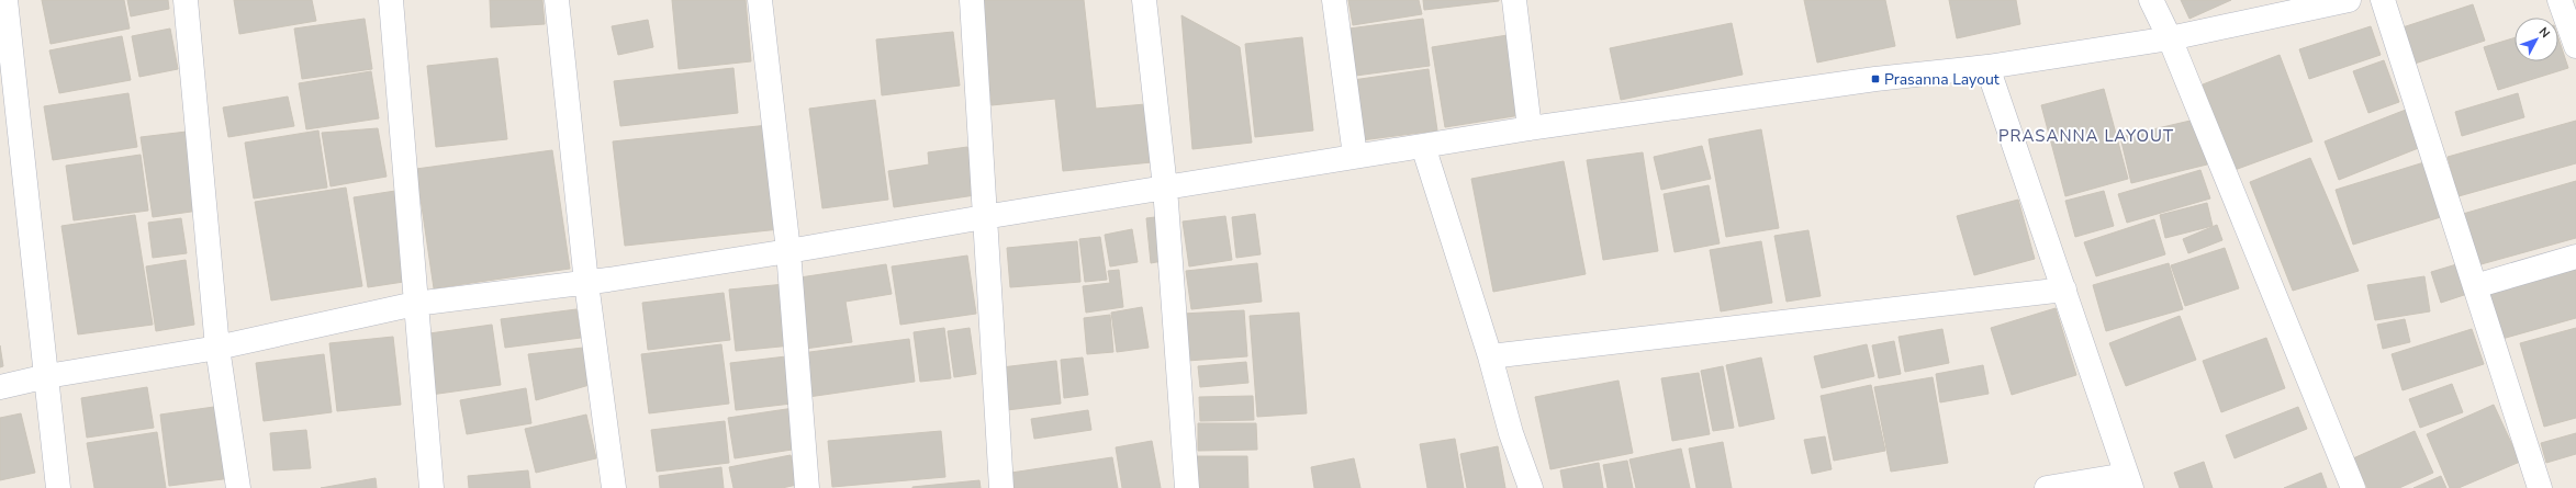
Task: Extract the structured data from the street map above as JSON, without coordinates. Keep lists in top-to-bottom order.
{
  "districts": ["PRASANNA LAYOUT"],
  "places": {
    "transit": ["Prasanna Layout"]
  },
  "north": "top right"
}
